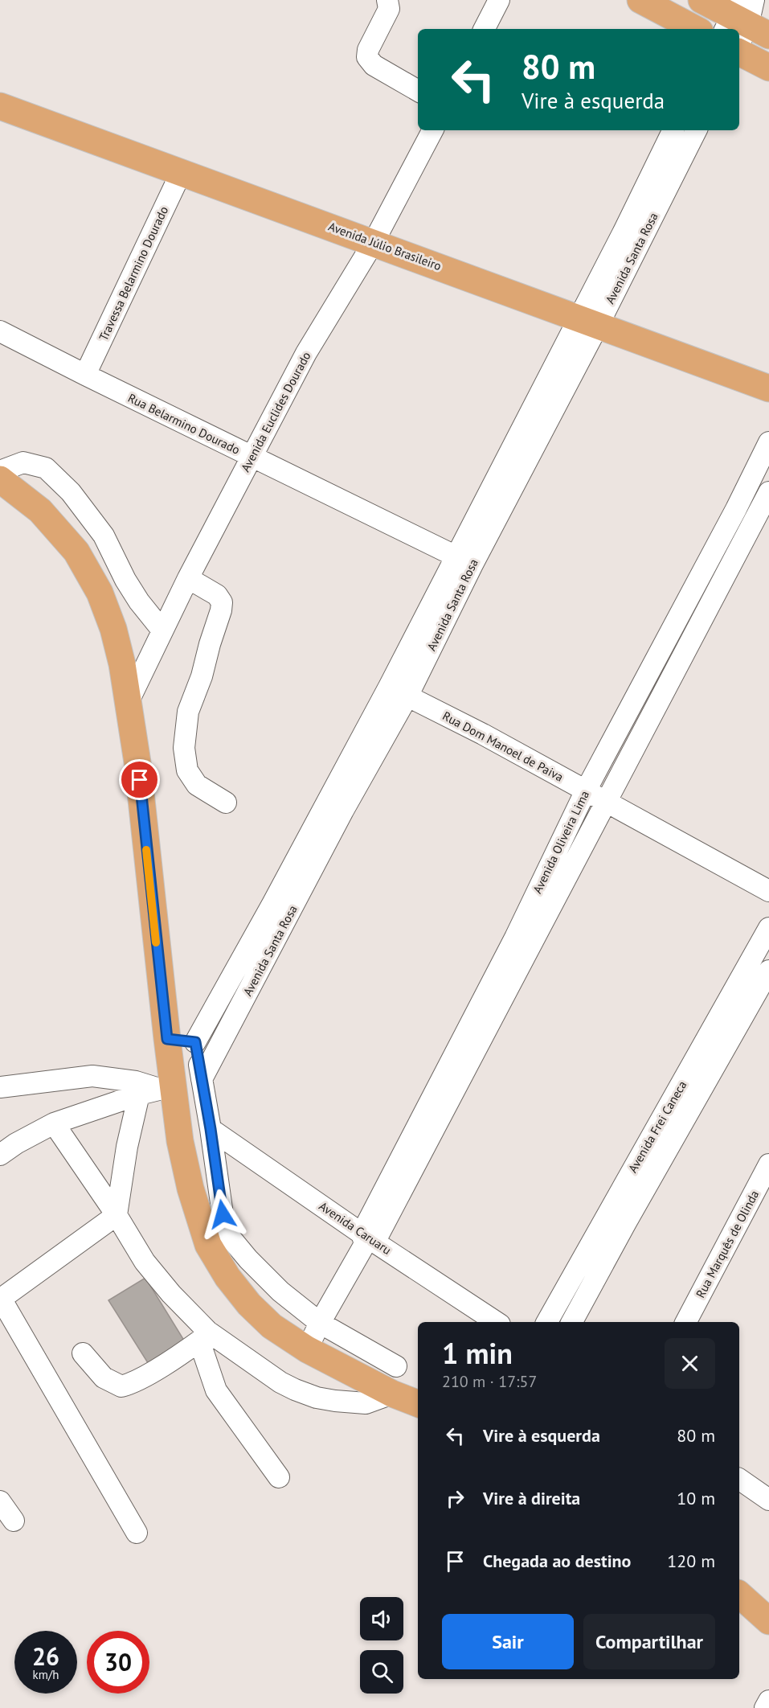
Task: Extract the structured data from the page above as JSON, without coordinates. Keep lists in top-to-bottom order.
{
  "streets": {
    "main road": ["Avenida Júlio Brasileiro"],
    "street": [
      "Avenida Santa Rosa",
      "Travessa Belarmino Dourado",
      "Avenida Euclides Dourado",
      "Rua Belarmino Dourado",
      "Rua Dom Manoel de Paiva",
      "Avenida Oliveira Lima",
      "Avenida Frei Caneca",
      "Avenida Caruaru",
      "Rua Marquês de Olinda"
    ]
  },
  "crossings": [
    ["Avenida Júlio Brasileiro", "Avenida Santa Rosa"],
    ["Avenida Júlio Brasileiro", "Travessa Belarmino Dourado"],
    ["Avenida Júlio Brasileiro", "Avenida Euclides Dourado"],
    ["Avenida Santa Rosa", "Rua Belarmino Dourado"],
    ["Avenida Santa Rosa", "Rua Dom Manoel de Paiva"],
    ["Travessa Belarmino Dourado", "Rua Belarmino Dourado"],
    ["Avenida Euclides Dourado", "Rua Belarmino Dourado"],
    ["Rua Dom Manoel de Paiva", "Avenida Oliveira Lima"],
    ["Avenida Oliveira Lima", "Avenida Caruaru"]
  ],
  "page": {
    "turn": ["80 m", "Vire à esquerda"],
    "heading": ["1 min", "210 m · 17:57"],
    "list": [
      {
        "name": "Vire à esquerda",
        "value": "80 m"
      },
      {
        "name": "Vire à direita",
        "value": "10 m"
      },
      {
        "name": "Chegada ao destino",
        "value": "120 m"
      }
    ],
    "buttons": ["Sair", "Compartilhar"],
    "speed": "26 km/h",
    "limit": "30"
  }
}
